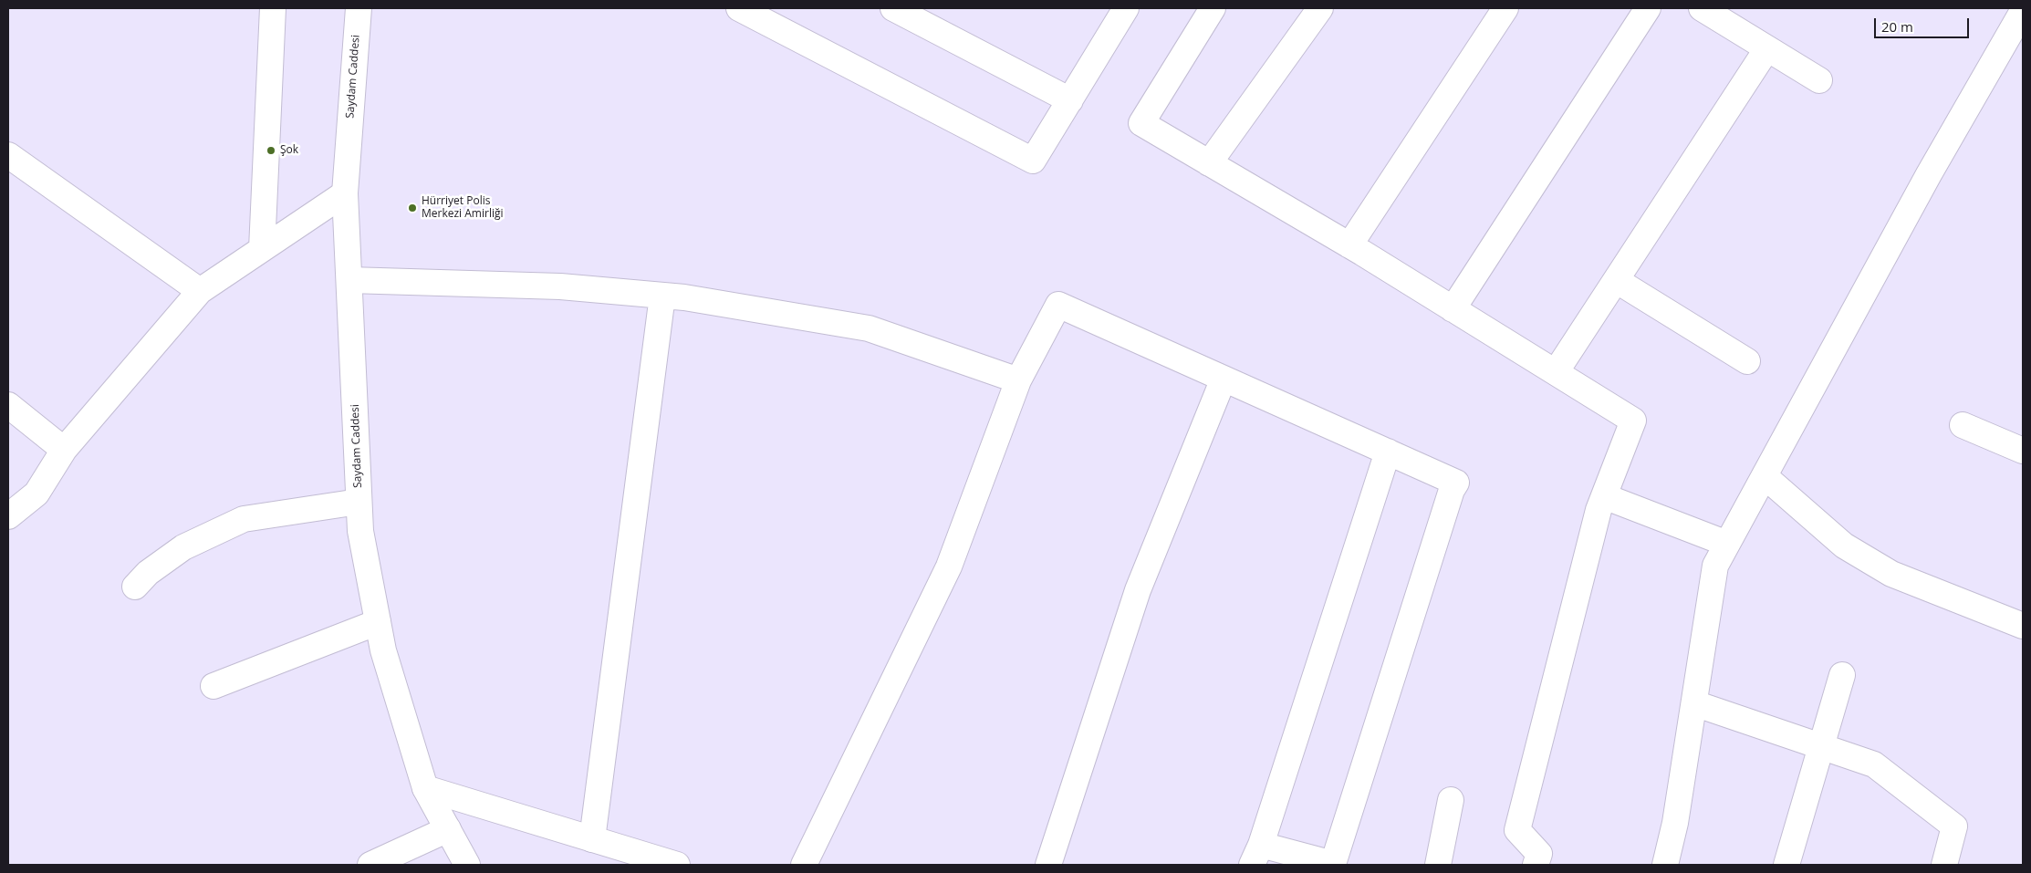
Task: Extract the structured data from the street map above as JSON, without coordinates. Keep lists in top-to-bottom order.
{
  "streets": {
    "street": ["Saydam Caddesi"]
  },
  "places": ["Şok", "Hürriyet Polis Merkezi Amirliği"],
  "scale_bar": "20 m"
}
